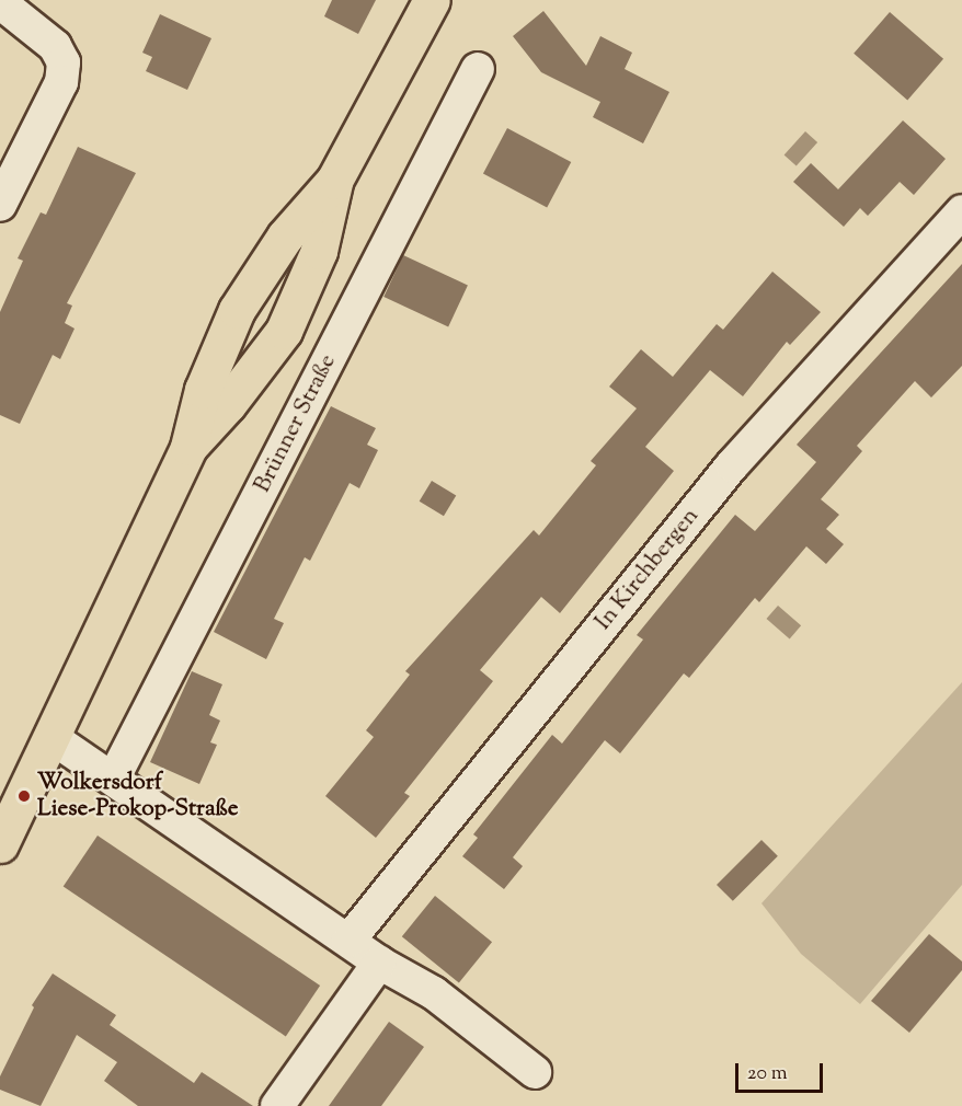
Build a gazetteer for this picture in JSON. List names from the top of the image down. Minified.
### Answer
{"streets":{"street":["Brünner Straße","In Kirchbergen"]},"places":["Wolkersdorf Liese-Prokop-Straße"],"scale_bar":"20 m"}
